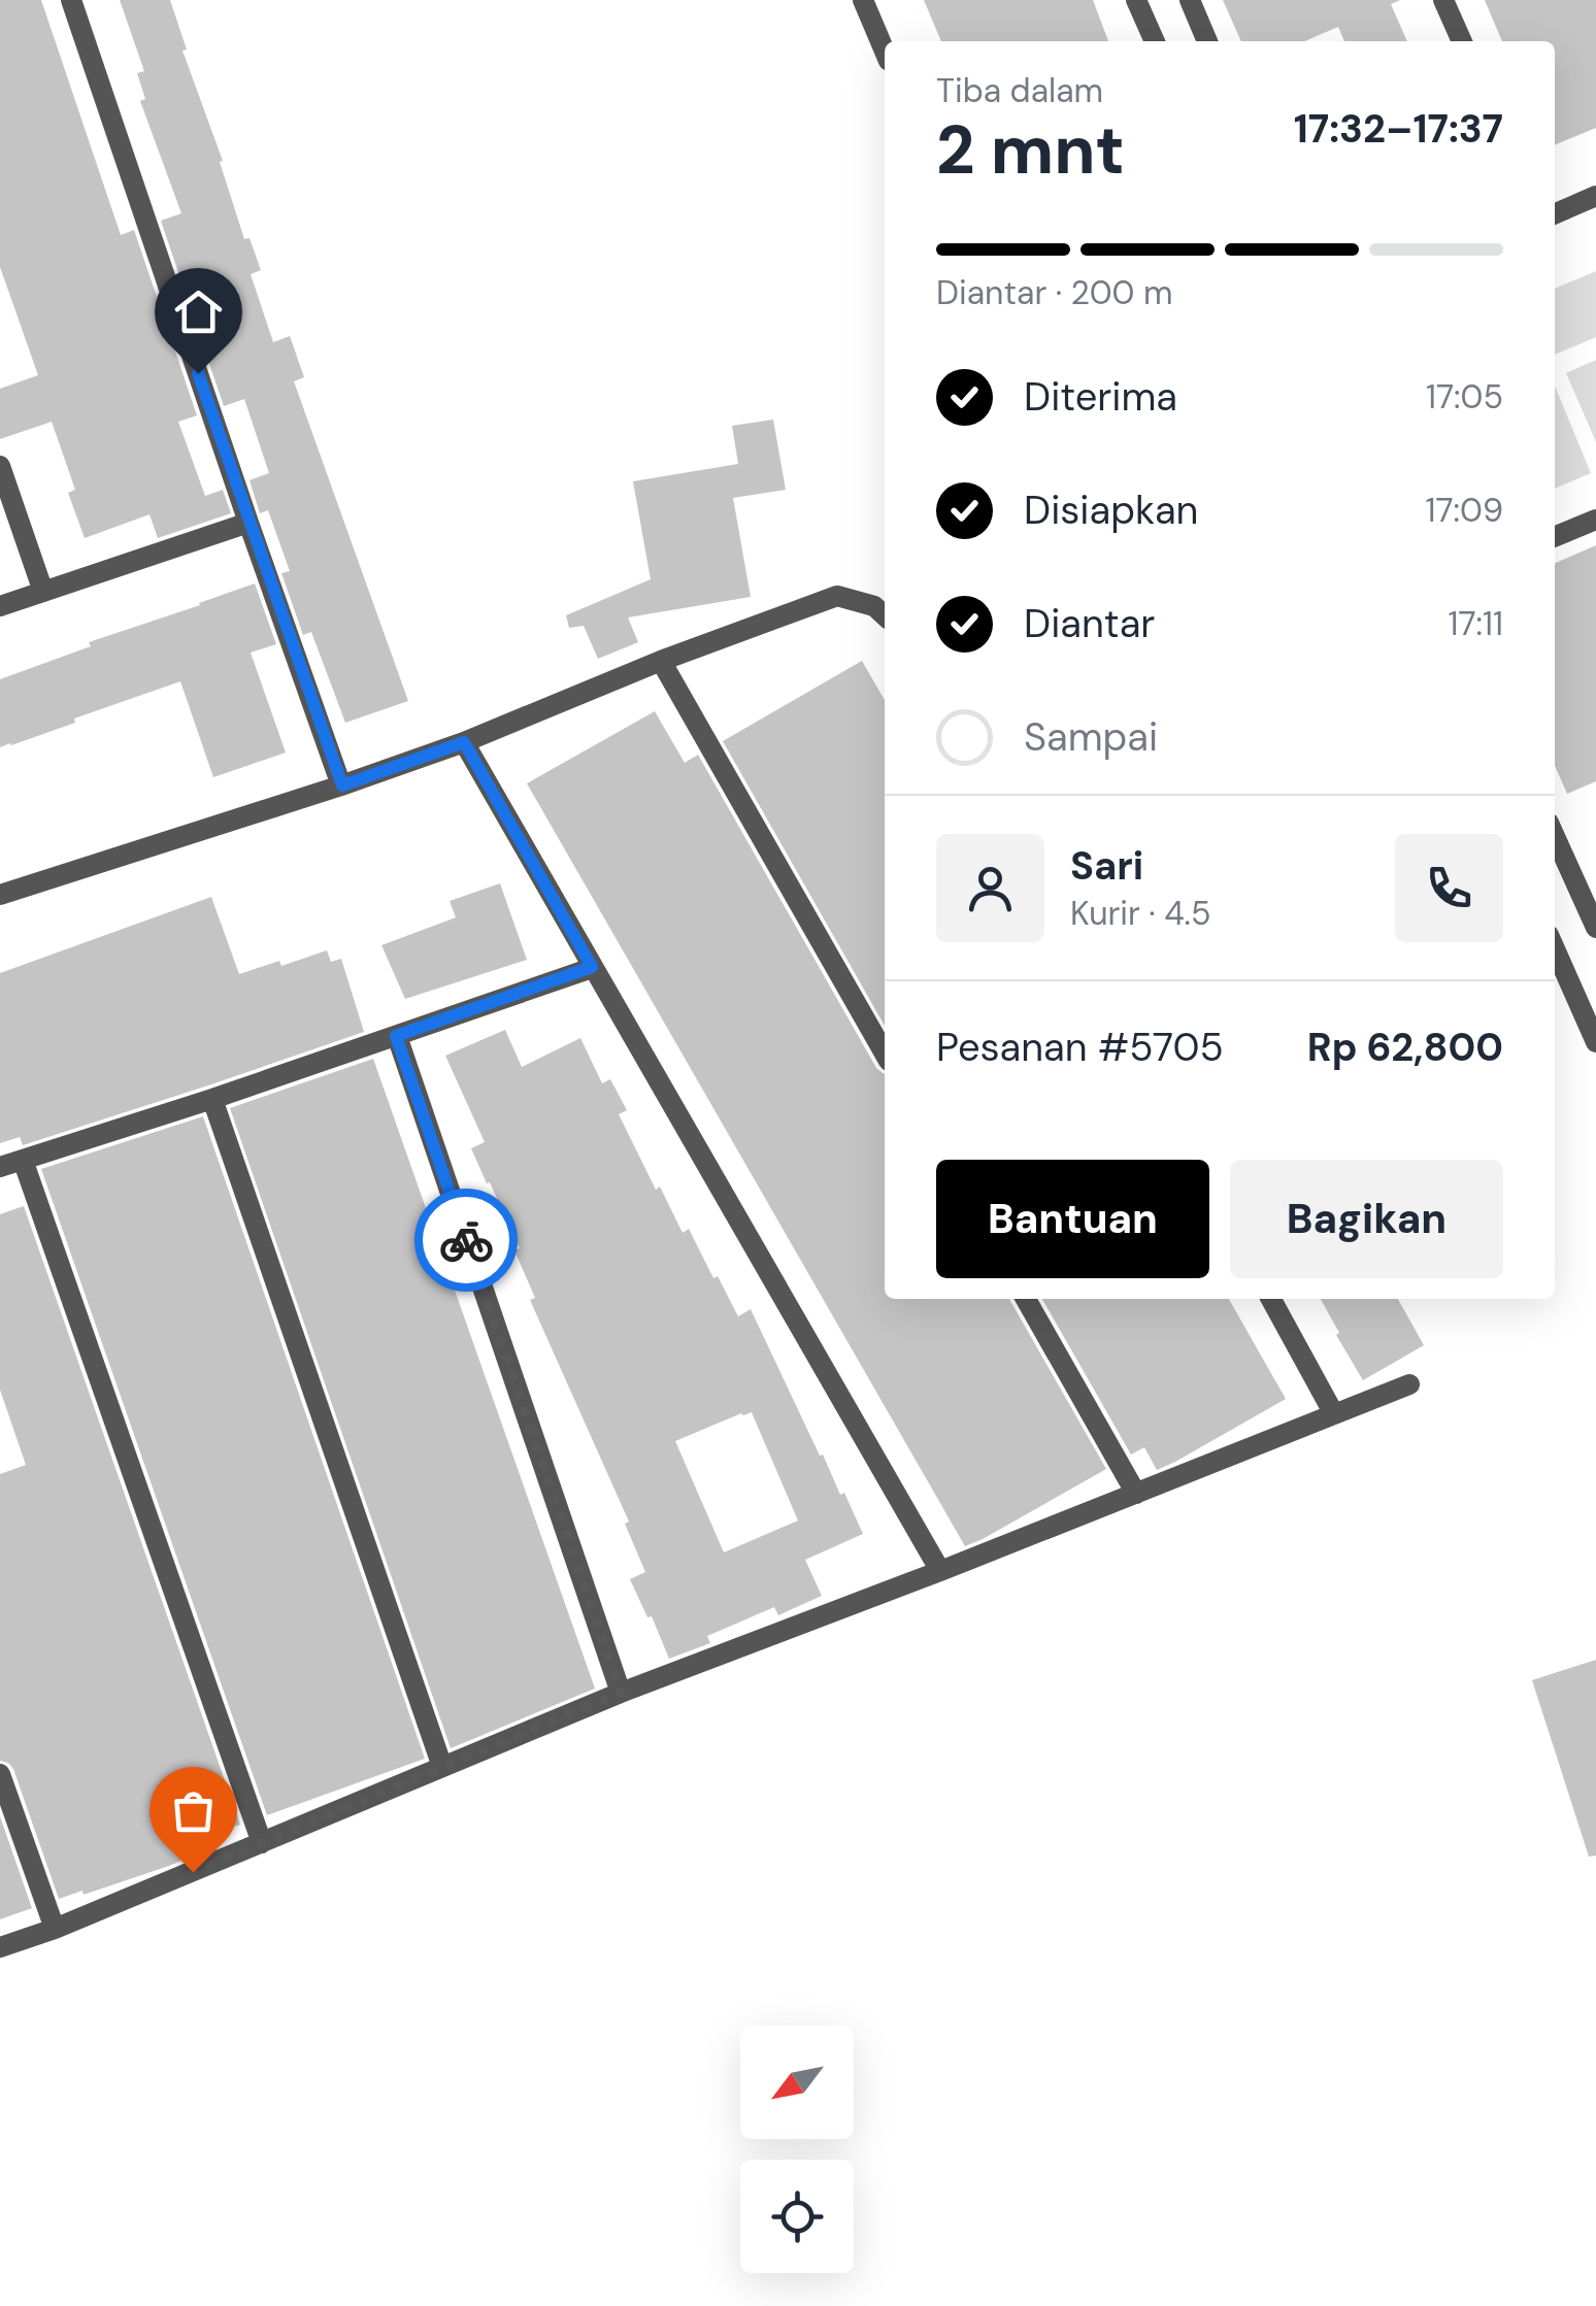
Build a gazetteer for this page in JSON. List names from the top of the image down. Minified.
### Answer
{"north":"bottom left","page":{"heading":["2 mnt","Tiba dalam","17:32–17:37"],"panel":["Sari","Kurir · 4.5","Pesanan #5705","Rp 62,800"],"bar":"Diantar · 200 m","list":[["Diterima","17:05"],["Disiapkan","17:09"],["Diantar","17:11"],"Sampai"],"buttons":["Bantuan","Bagikan"]}}
